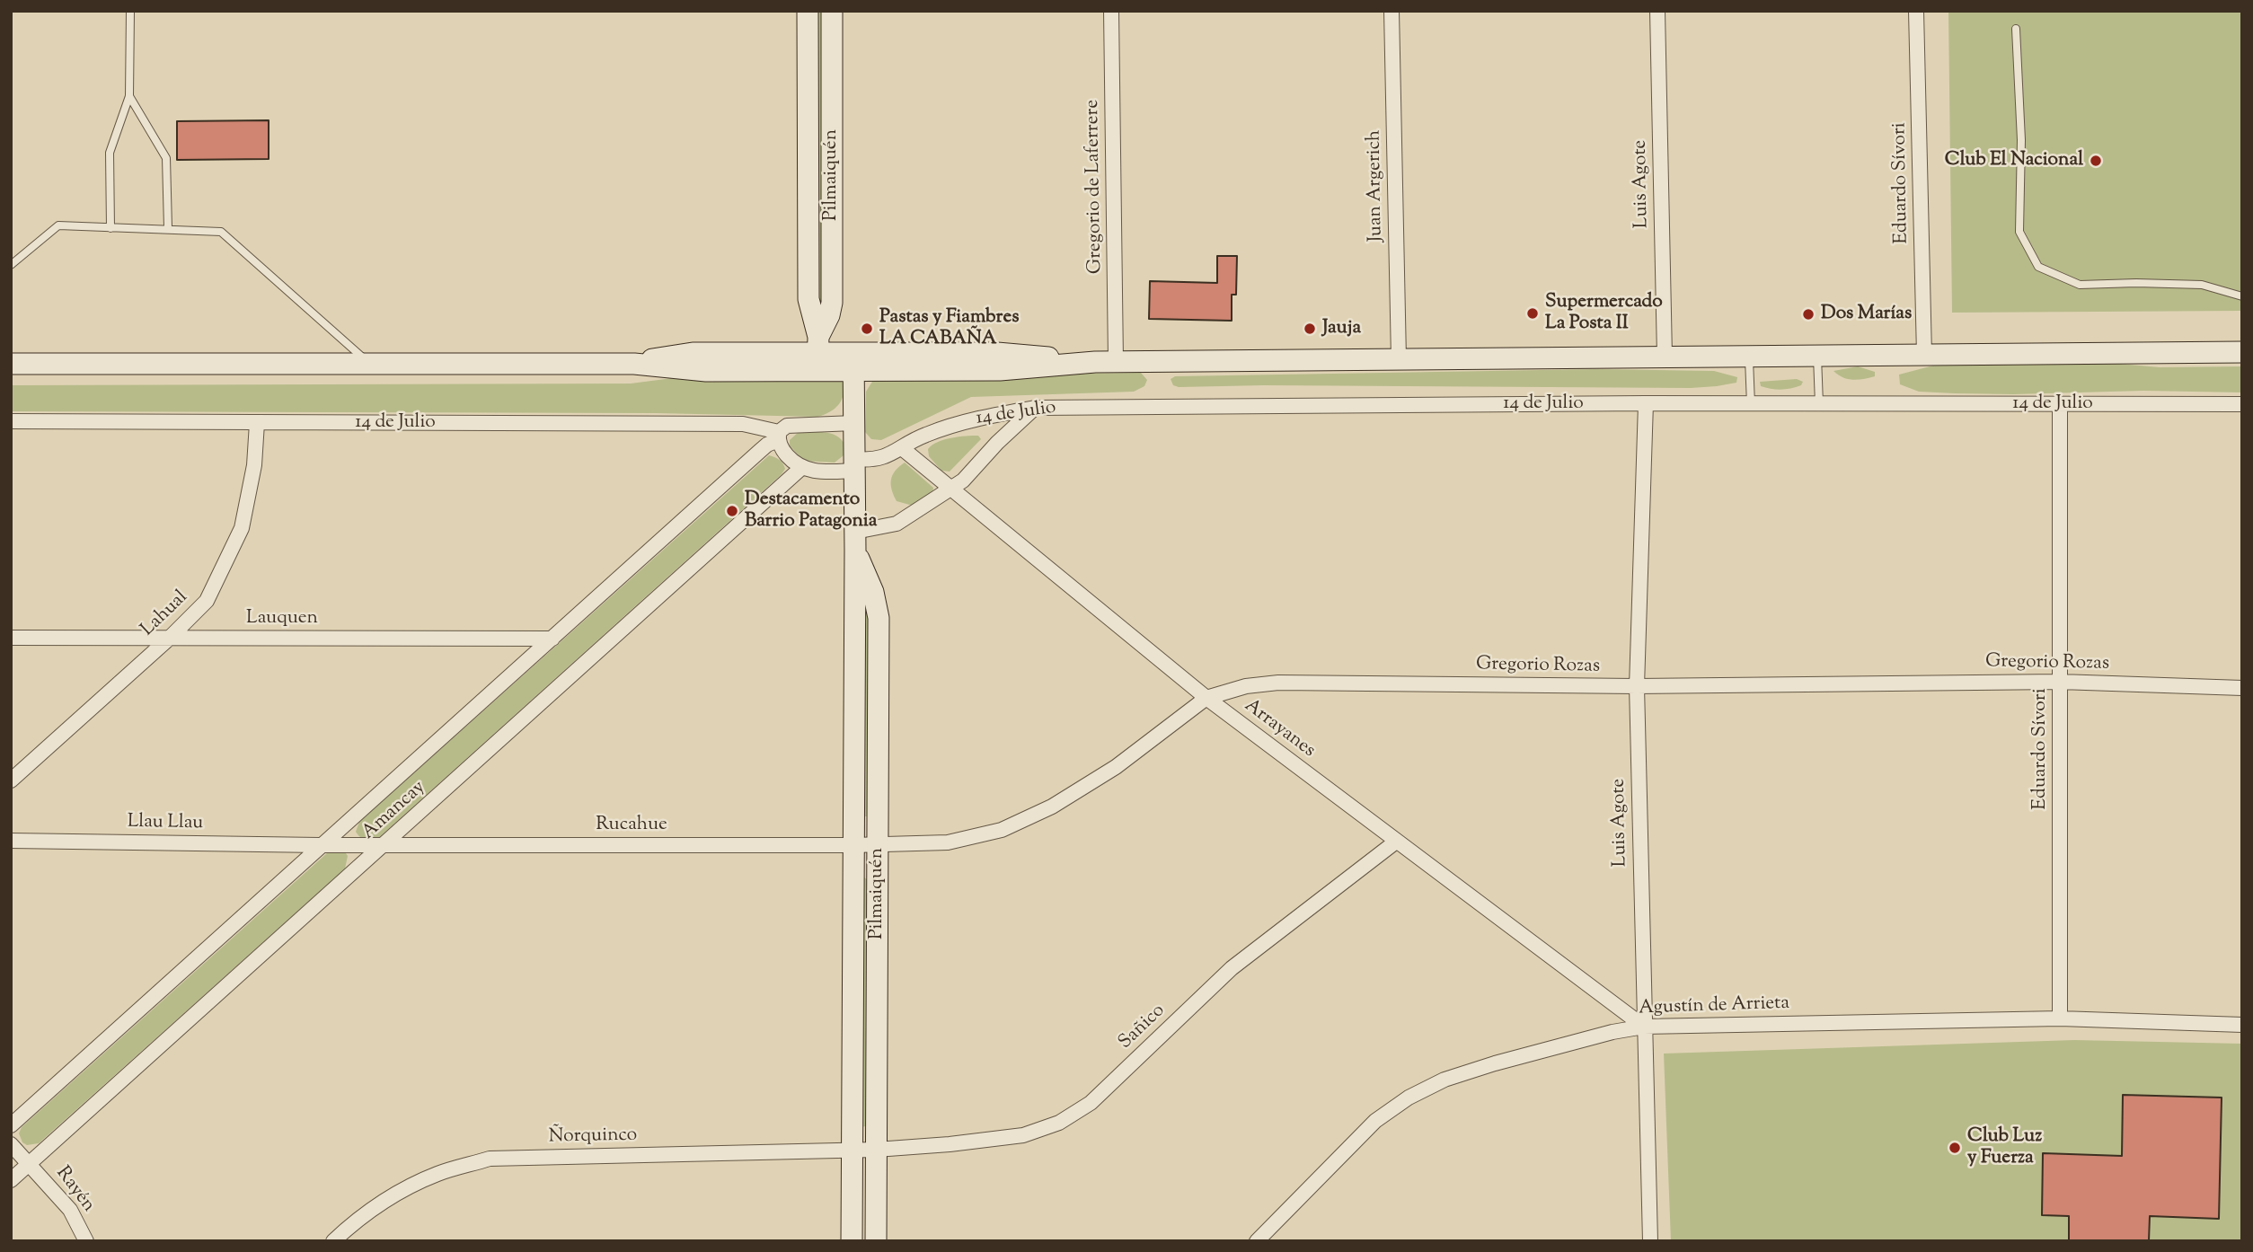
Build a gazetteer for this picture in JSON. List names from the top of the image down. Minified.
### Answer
{"streets":{"main road":["Pilmaiquén"],"street":["Eduardo Sívori","Luis Agote","Juan Argerich","Gregorio de Laferrere","14 de Julio","Lahual","Lauquen","Gregorio Rozas","Arrayanes","Amancay","Llau Llau","Rucahue","Agustín de Arrieta","Sañico","Ñorquinco","Rayén"]},"crossings":[["Pilmaiquén","14 de Julio"],["Pilmaiquén","Gregorio Rozas"],["Pilmaiquén","Rucahue"],["Pilmaiquén","Sañico"],["Pilmaiquén","Ñorquinco"],["Eduardo Sívori","14 de Julio"],["Eduardo Sívori","Gregorio Rozas"],["Eduardo Sívori","Agustín de Arrieta"],["Luis Agote","14 de Julio"],["Luis Agote","Gregorio Rozas"],["Luis Agote","Arrayanes"],["Luis Agote","Agustín de Arrieta"],["14 de Julio","Lahual"],["14 de Julio","Arrayanes"],["14 de Julio","Amancay"],["Lahual","Lauquen"],["Lauquen","Amancay"],["Gregorio Rozas","Arrayanes"],["Gregorio Rozas","Rucahue"],["Arrayanes","Agustín de Arrieta"],["Arrayanes","Sañico"],["Amancay","Llau Llau"],["Amancay","Rucahue"],["Amancay","Rayén"],["Llau Llau","Rucahue"],["Sañico","Ñorquinco"]],"places":["Club El Nacional","Supermercado La Posta II","Dos Marías","Pastas y Fiambres LA CABAÑA","Jauja","Destacamento Barrio Patagonia","Club Luz y Fuerza"]}
